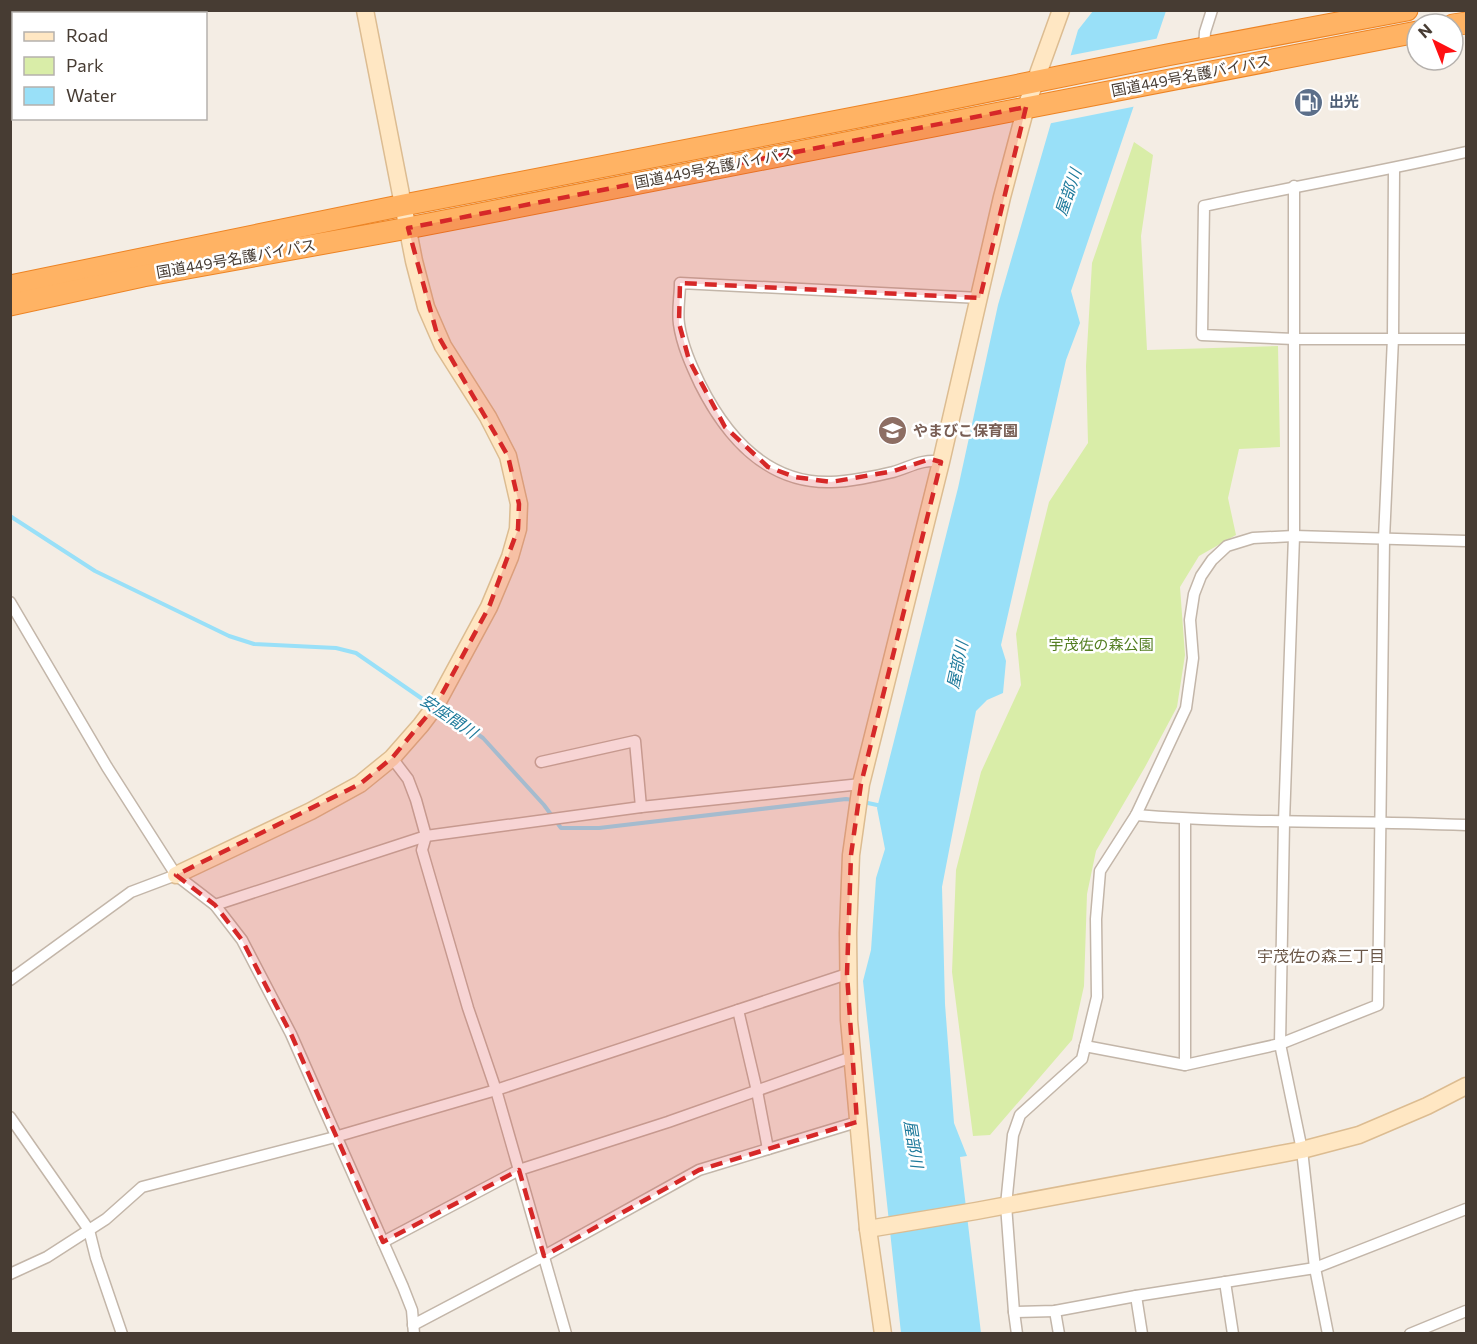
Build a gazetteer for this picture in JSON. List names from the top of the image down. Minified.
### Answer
{"streets":{"highway":["国道449号名護バイパス"]},"districts":["宇茂佐の森三丁目"],"water":["屋部川","安座間川"],"parks":["宇茂佐の森公園"],"places":{"fuel station":["出光"],"school or university":["やまびこ保育園"]},"legend":["Road","Park","Water"],"north":"top left"}
